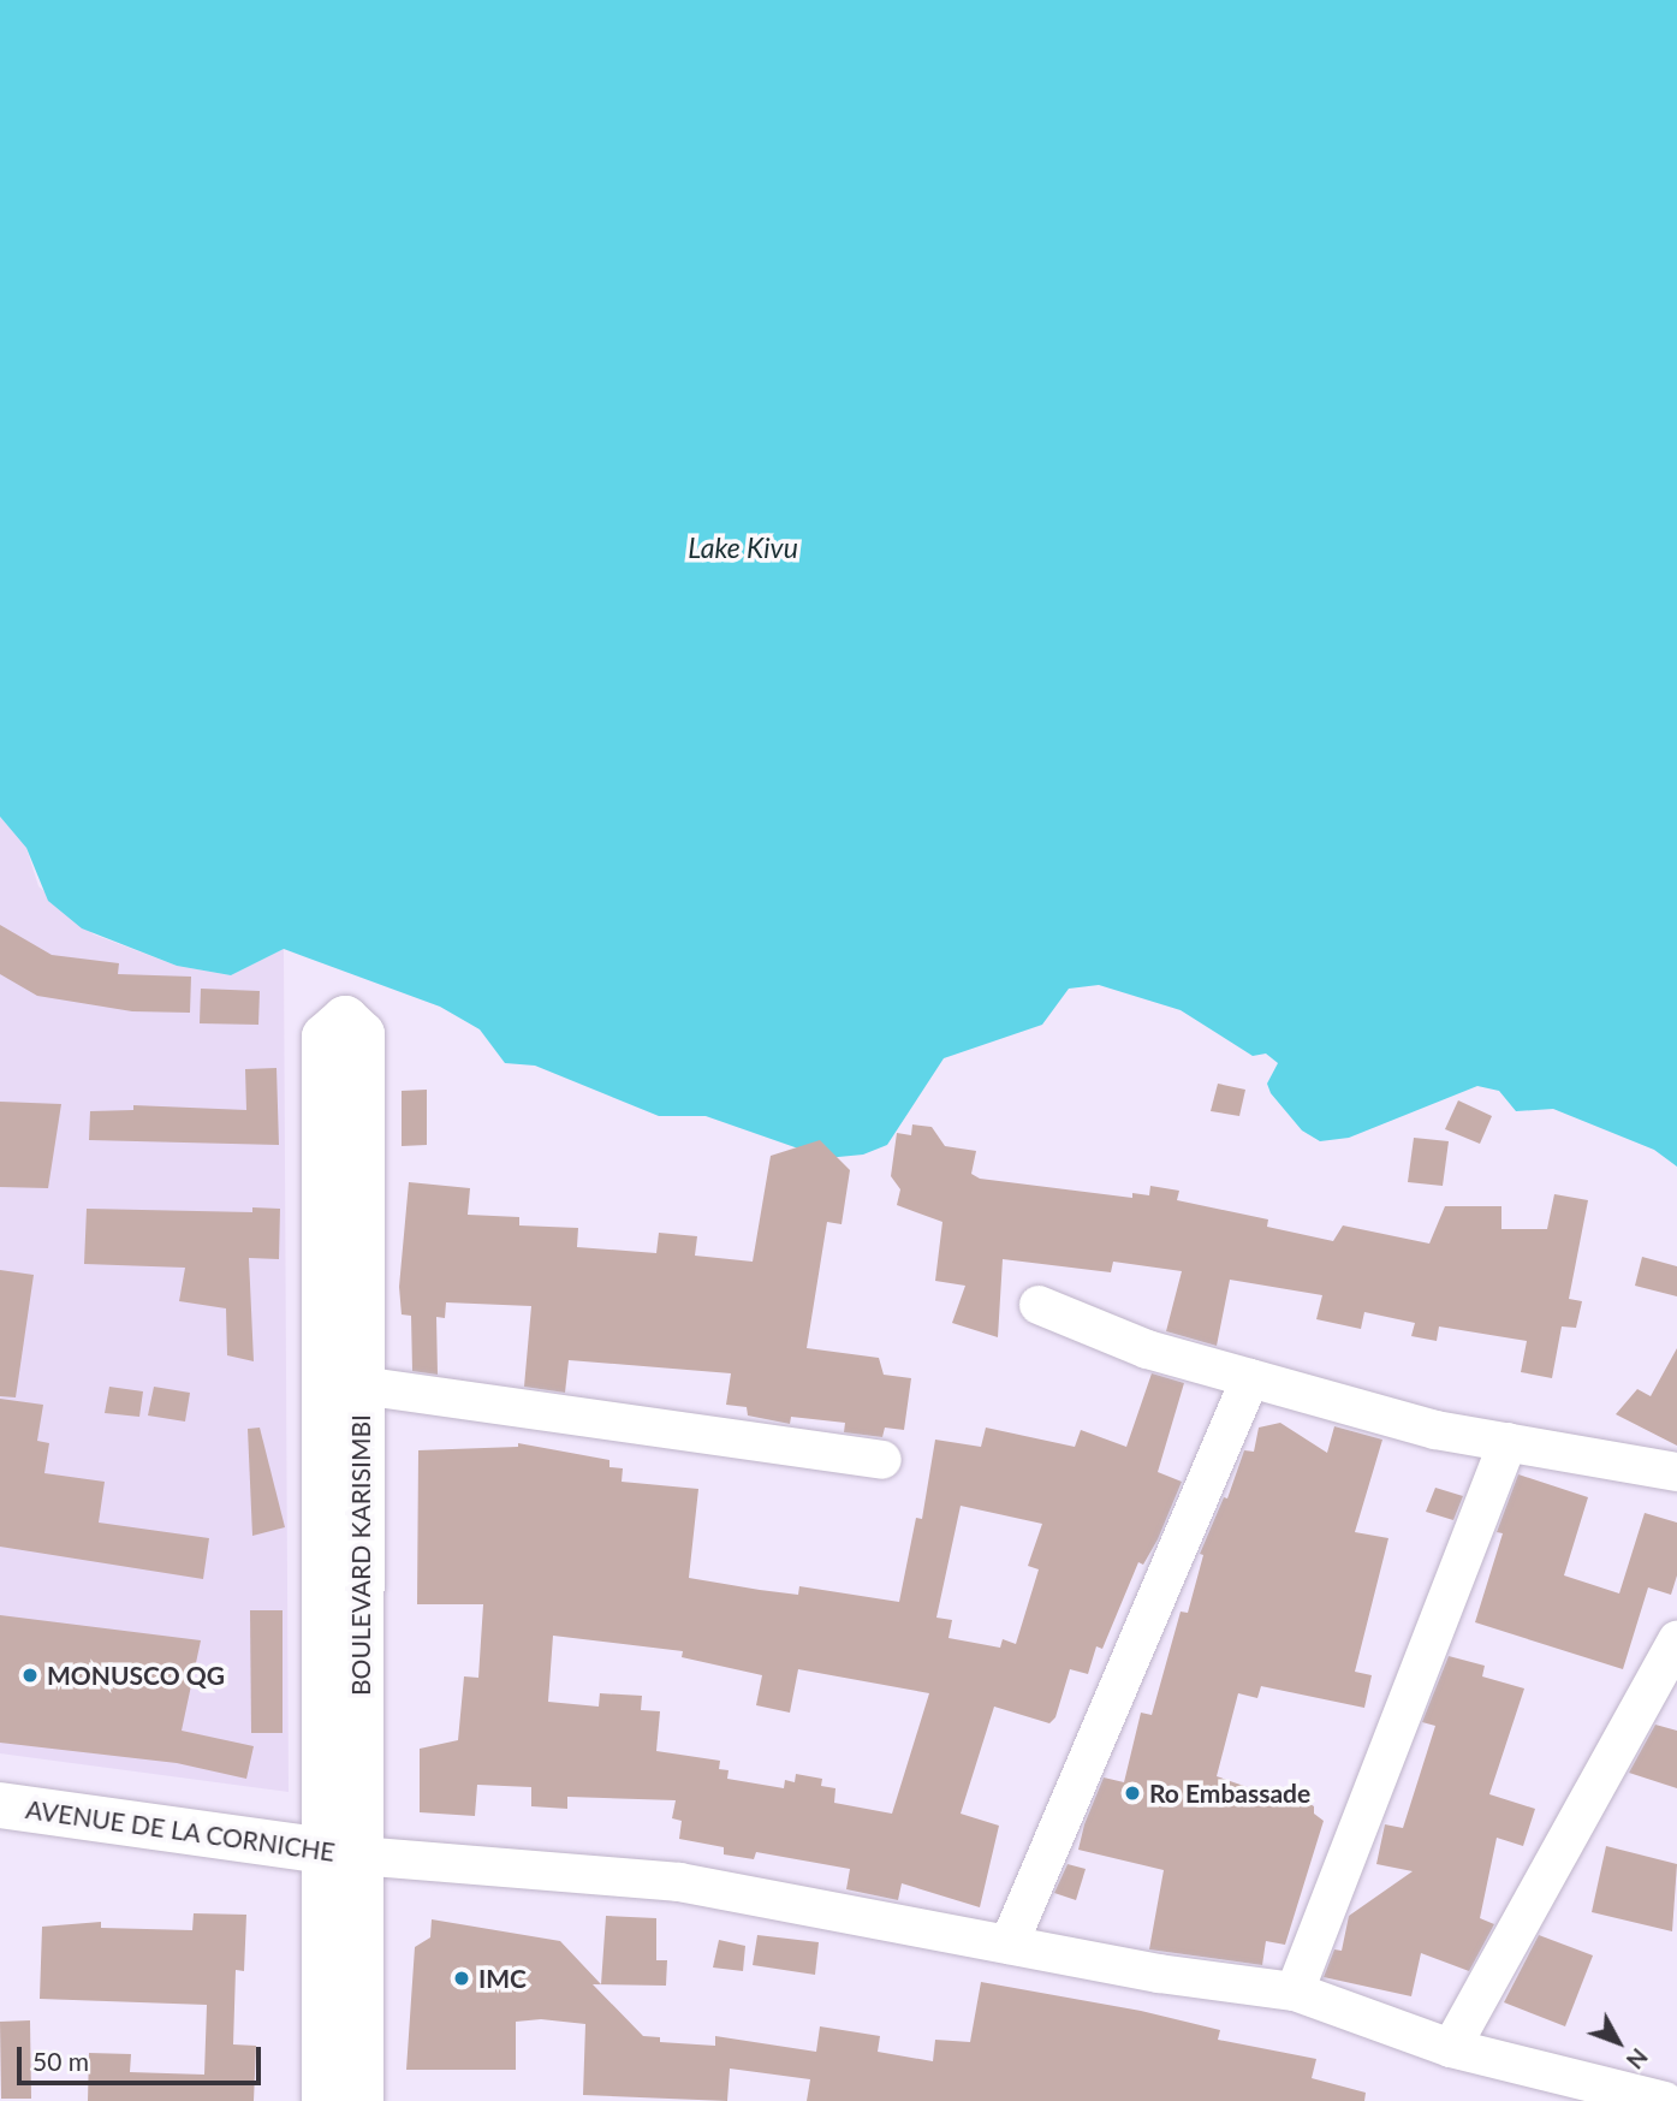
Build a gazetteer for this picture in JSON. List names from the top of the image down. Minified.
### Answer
{"streets":{"street":["BOULEVARD KARISIMBI","AVENUE DE LA CORNICHE"]},"crossings":[["BOULEVARD KARISIMBI","AVENUE DE LA CORNICHE"]],"water":["Lake Kivu"],"places":["MONUSCO QG","Ro Embassade","IMC"],"scale_bar":"50 m","north":"bottom right"}
